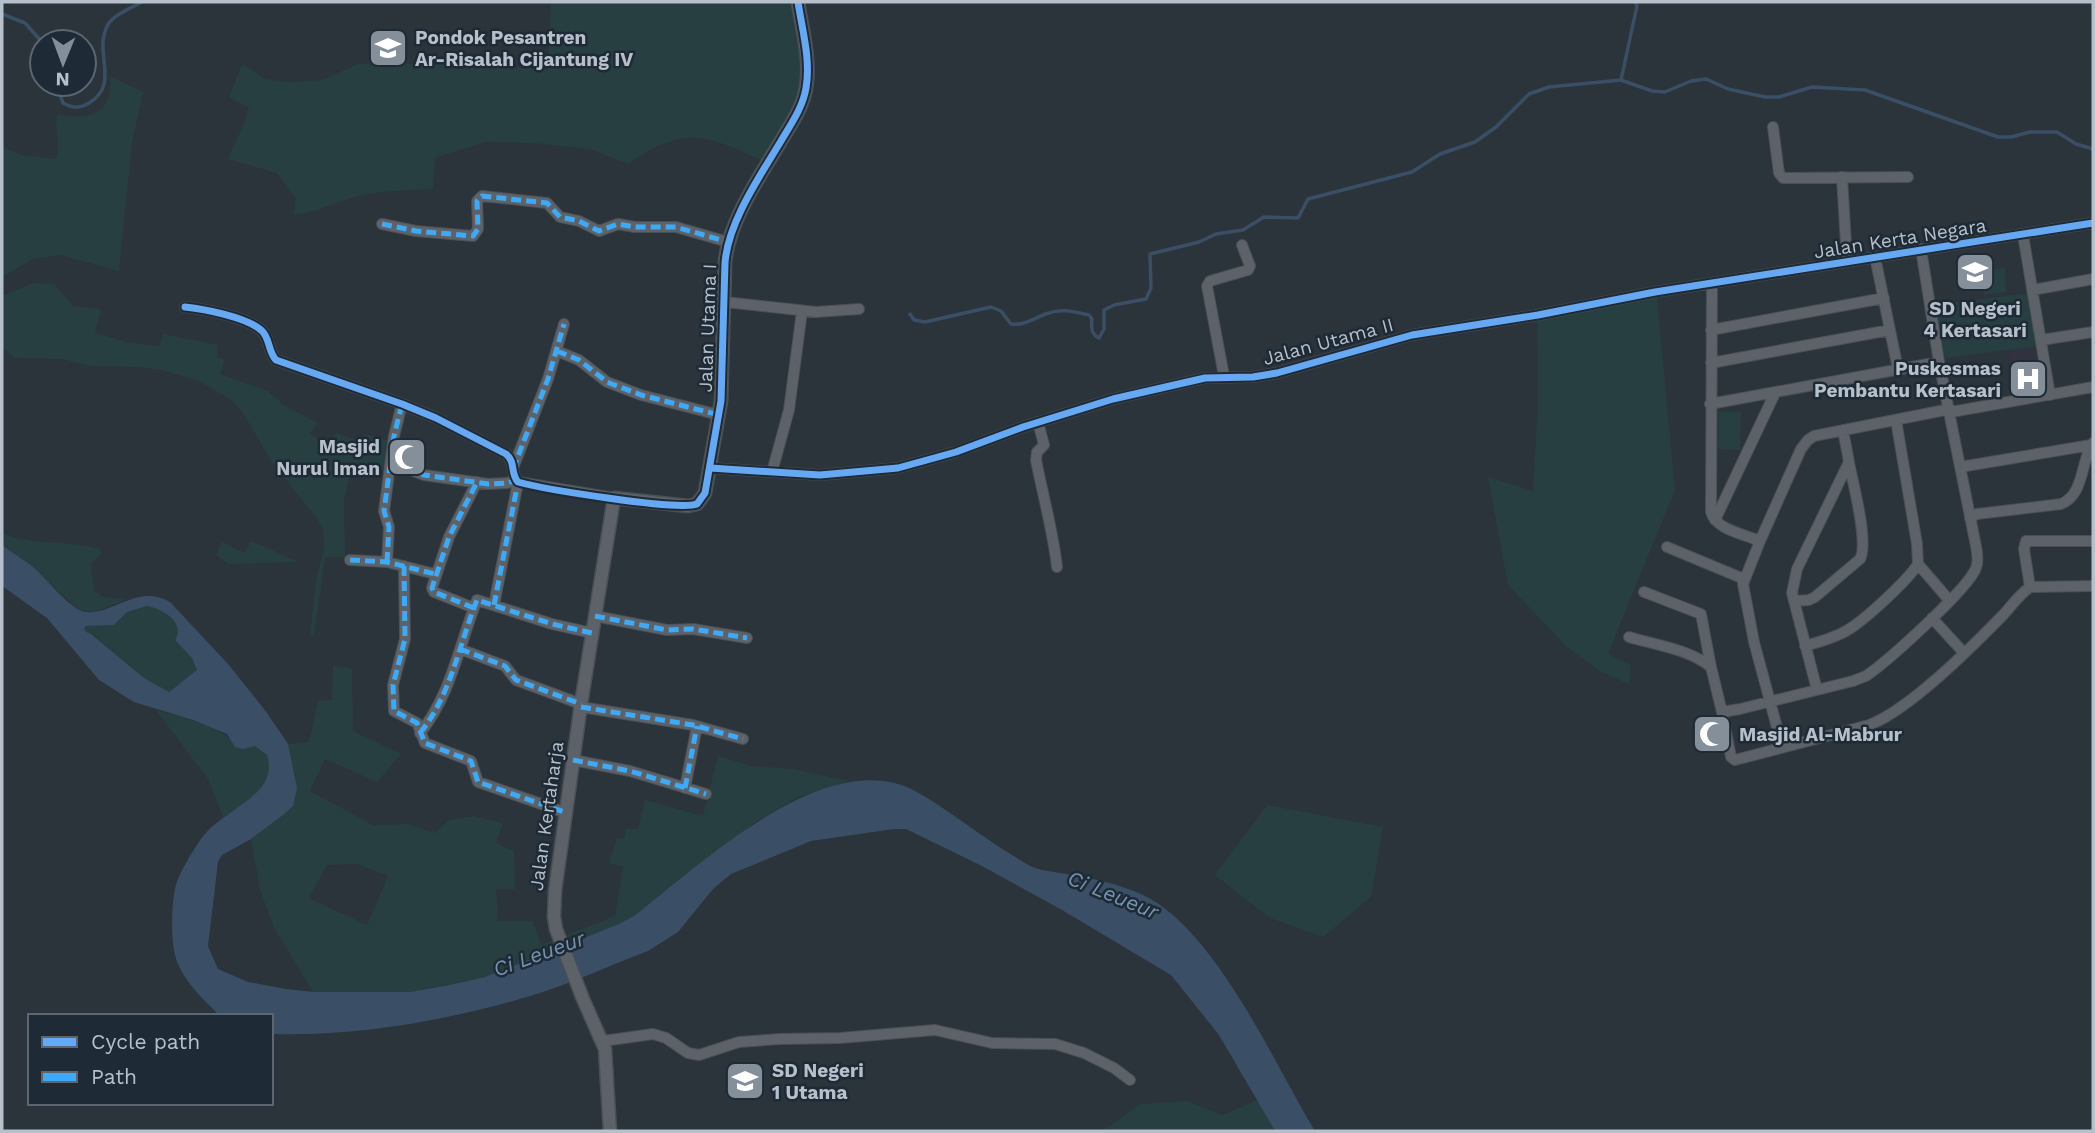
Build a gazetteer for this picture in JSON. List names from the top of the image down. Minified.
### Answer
{"streets":{"street":["Jalan Kerta Negara","Jalan Utama I","Jalan Utama II","Jalan Kertaharja"]},"crossings":[["Jalan Kerta Negara","Jalan Utama II"],["Jalan Utama I","Jalan Utama II"],["Jalan Utama I","Jalan Kertaharja"]],"water":["Ci Leueur"],"places":{"school or university":["Pondok Pesantren Ar-Risalah Cijantung IV","SD Negeri 4 Kertasari","SD Negeri 1 Utama"],"hospital":["Puskesmas Pembantu Kertasari"],"mosque":["Masjid Nurul Iman","Masjid Al-Mabrur"]},"legend":["Cycle path","Path"],"north":"bottom"}
